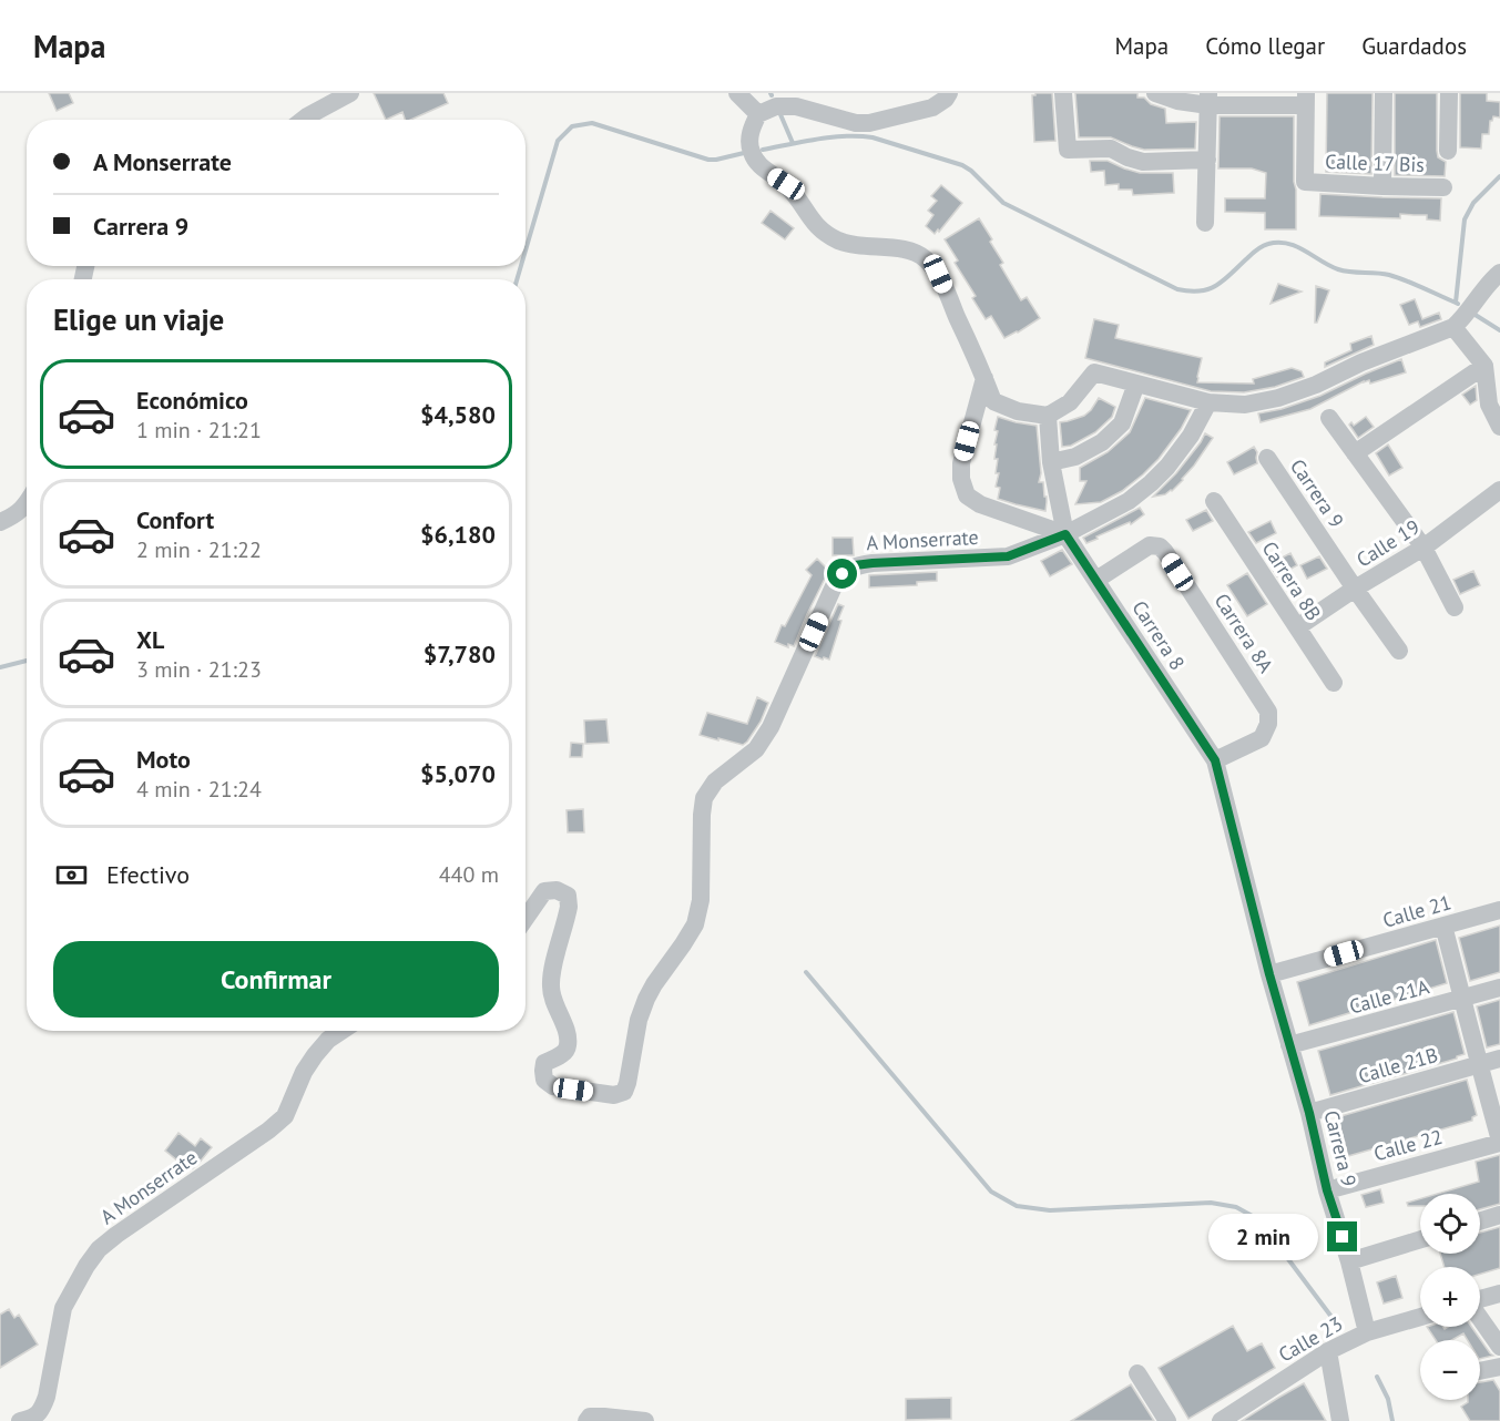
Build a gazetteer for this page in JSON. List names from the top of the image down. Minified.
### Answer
{"streets":{"street":["Calle 17 Bis","Carrera 9","A Monserrate","Calle 19","Carrera 8B","Carrera 8A","Carrera 8","Calle 21","Calle 21A","Calle 21B","Calle 22","Calle 23"]},"crossings":[["Carrera 9","Calle 19"],["Carrera 9","Carrera 8"],["Carrera 9","Calle 21"],["Carrera 9","Calle 21A"],["Carrera 9","Calle 21B"],["Carrera 9","Calle 22"],["Carrera 9","Calle 23"],["A Monserrate","Carrera 8"],["Calle 19","Carrera 8B"],["Carrera 8A","Carrera 8"],["Carrera 8","Calle 21"]],"page":{"header":"Mapa","nav":["Mapa","Cómo llegar","Guardados"],"banner":["A Monserrate","Carrera 9"],"heading":"Elige un viaje","list":[{"name":"Económico","note":"1 min · 21:21","value":"$4,580"},{"name":"Confort","note":"2 min · 21:22","value":"$6,180"},{"name":"XL","note":"3 min · 21:23","value":"$7,780"},{"name":"Moto","note":"4 min · 21:24","value":"$5,070"}],"pay":["Efectivo","440 m"],"buttons":"Confirmar","map_buttons":["+","−"],"bubble":"2 min"}}
